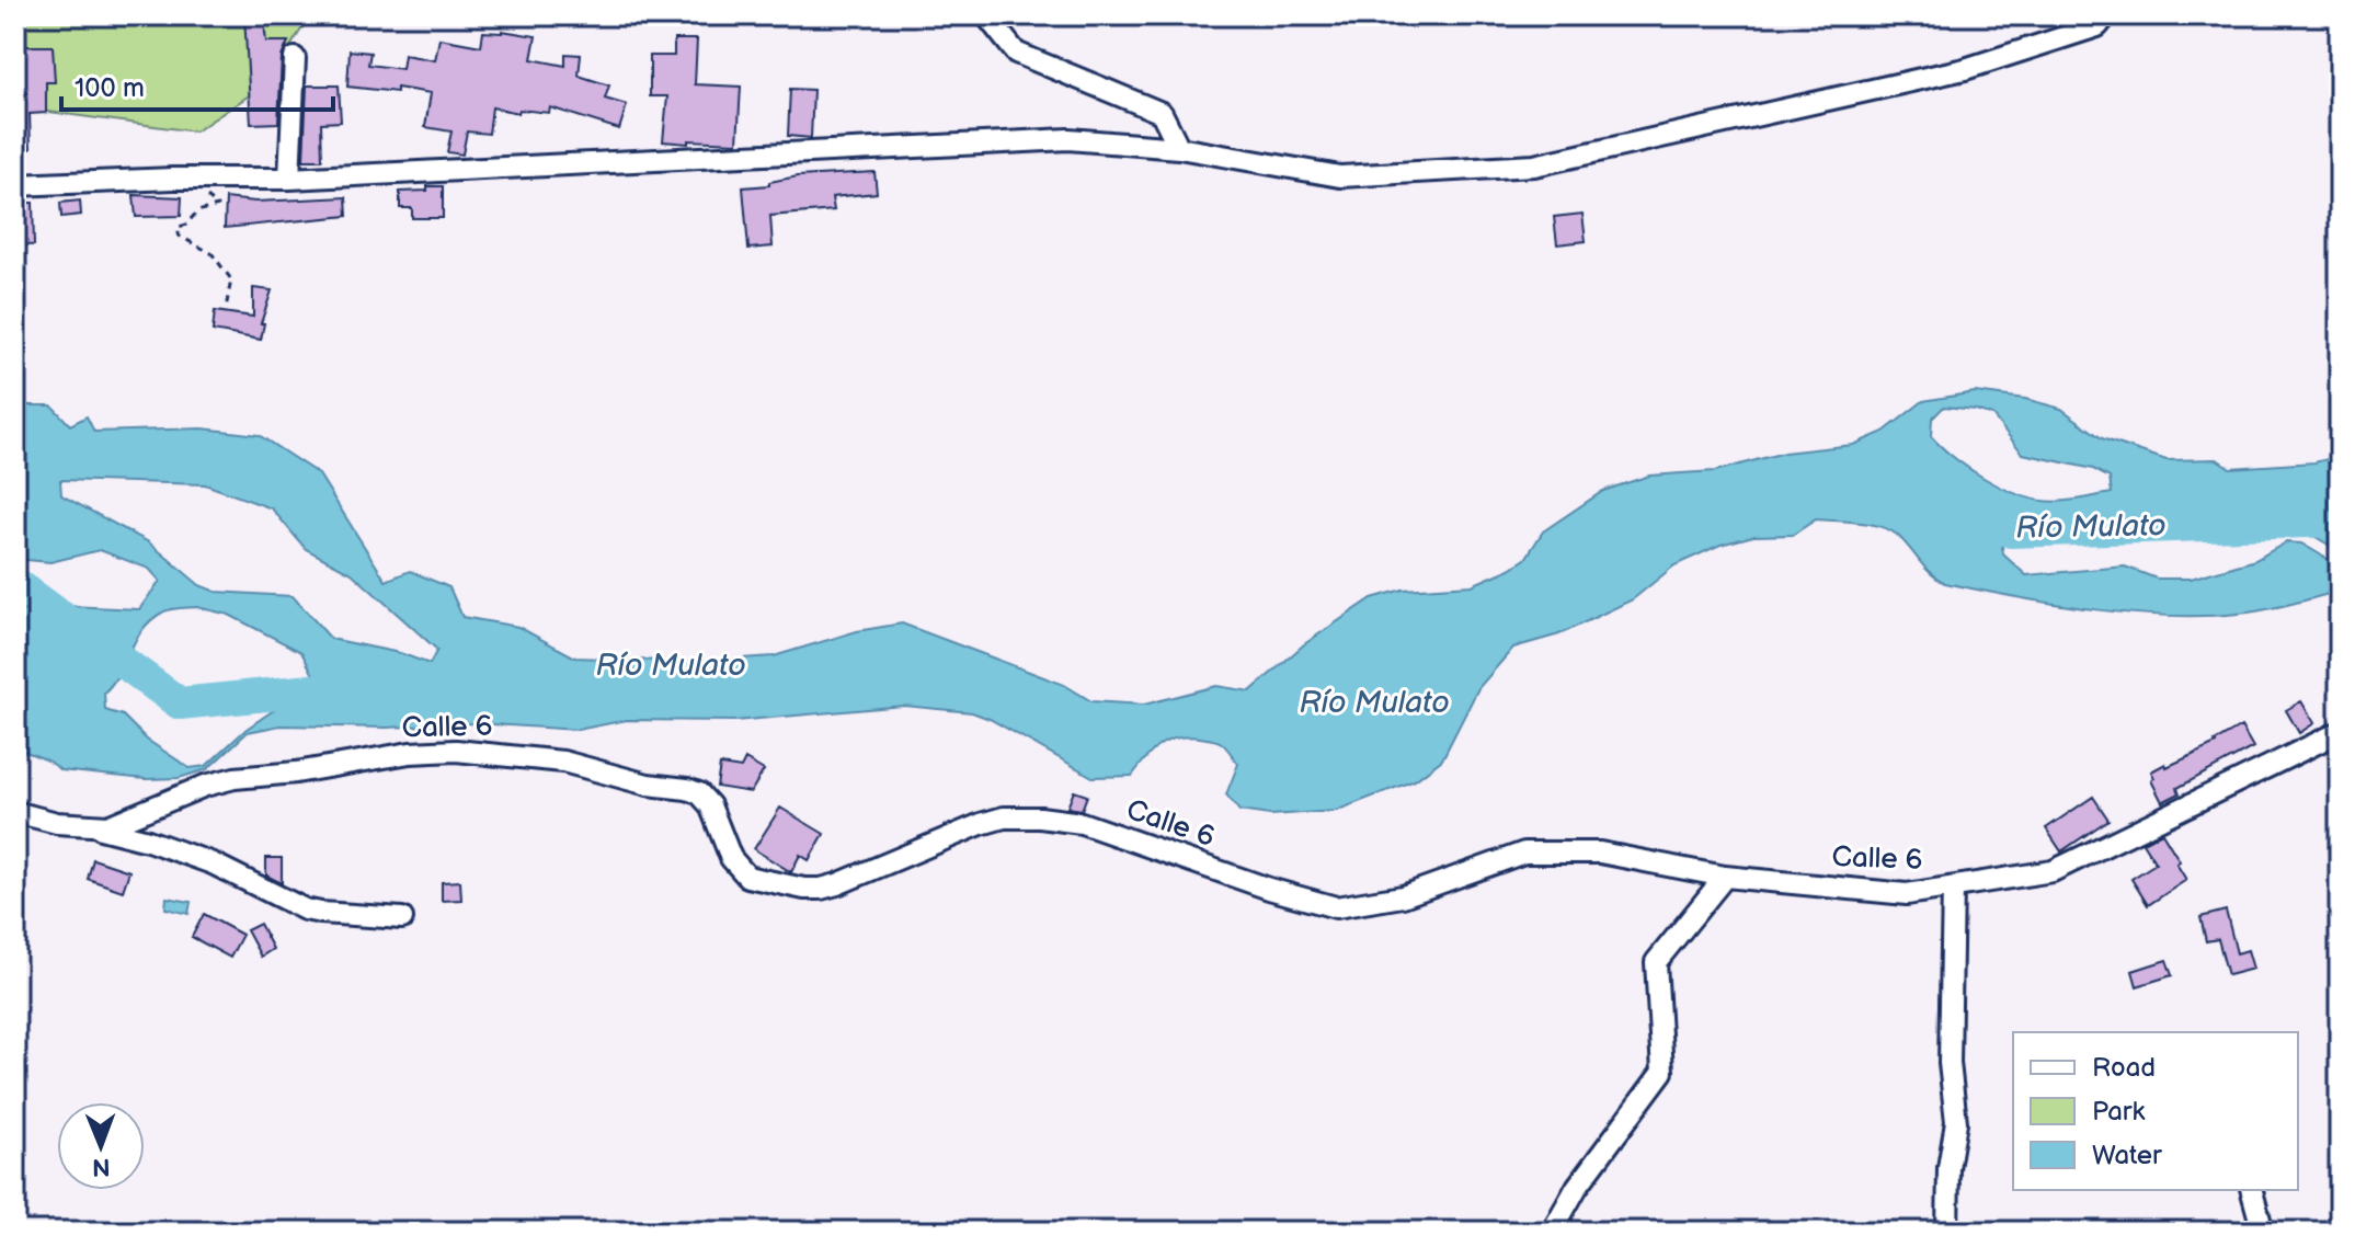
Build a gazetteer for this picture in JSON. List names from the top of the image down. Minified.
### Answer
{"streets":{"street":["Calle 6"]},"water":["Río Mulato"],"legend":["Road","Park","Water"],"scale_bar":"100 m","north":"bottom"}
